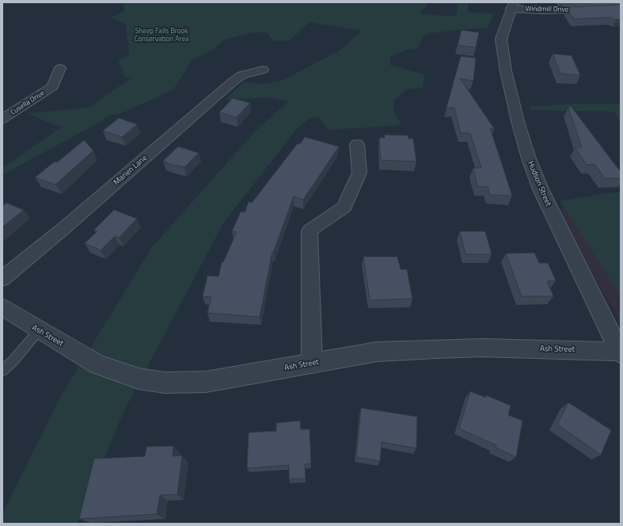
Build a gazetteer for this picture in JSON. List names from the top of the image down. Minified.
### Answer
{"streets":{"street":["Windmill Drive","Cusella Drive","Marien Lane","Hudson Street","Ash Street"]},"crossings":[["Windmill Drive","Hudson Street"],["Hudson Street","Ash Street"]],"parks":["Sheep Falls Brook Conservation Area"]}
